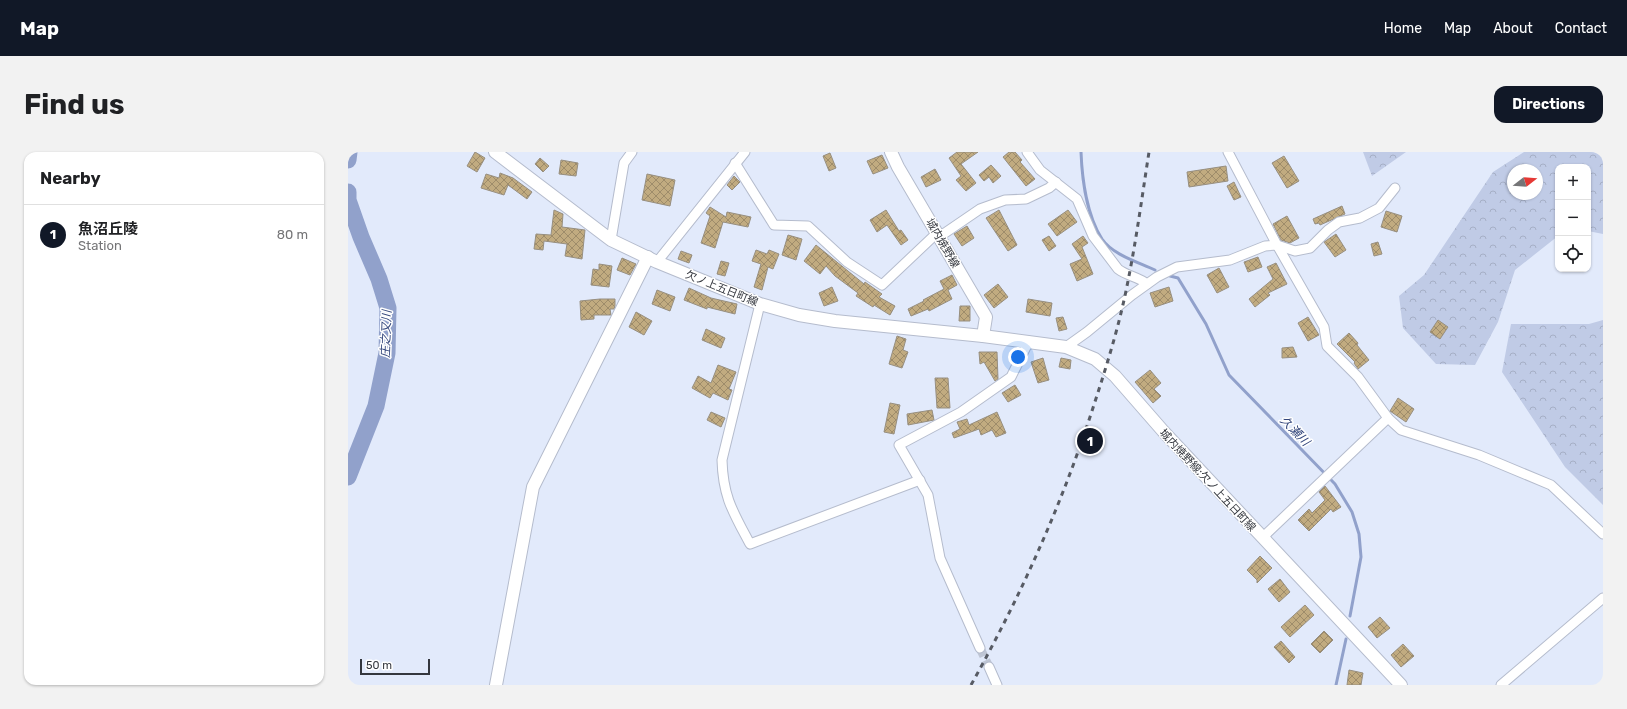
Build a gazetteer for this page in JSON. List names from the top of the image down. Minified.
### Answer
{"streets":{"main road":["城内焼野線","欠ノ上五日町線","城内焼野線;欠ノ上五日町線"]},"crossings":[["城内焼野線","欠ノ上五日町線"],["城内焼野線","城内焼野線;欠ノ上五日町線"],["欠ノ上五日町線","城内焼野線;欠ノ上五日町線"]],"water":["庄之又川","久瀬川"],"scale_bar":"50 m","north":"right","page":{"header":"Map","nav":["Home","Map","About","Contact"],"buttons":"Directions","title":"Find us","heading":"Nearby","map_buttons":["+","−"],"list":[{"mark":"1","name":"魚沼丘陵","note":"Station","value":"80 m"}],"pins":"1","scale":"50 m"}}
